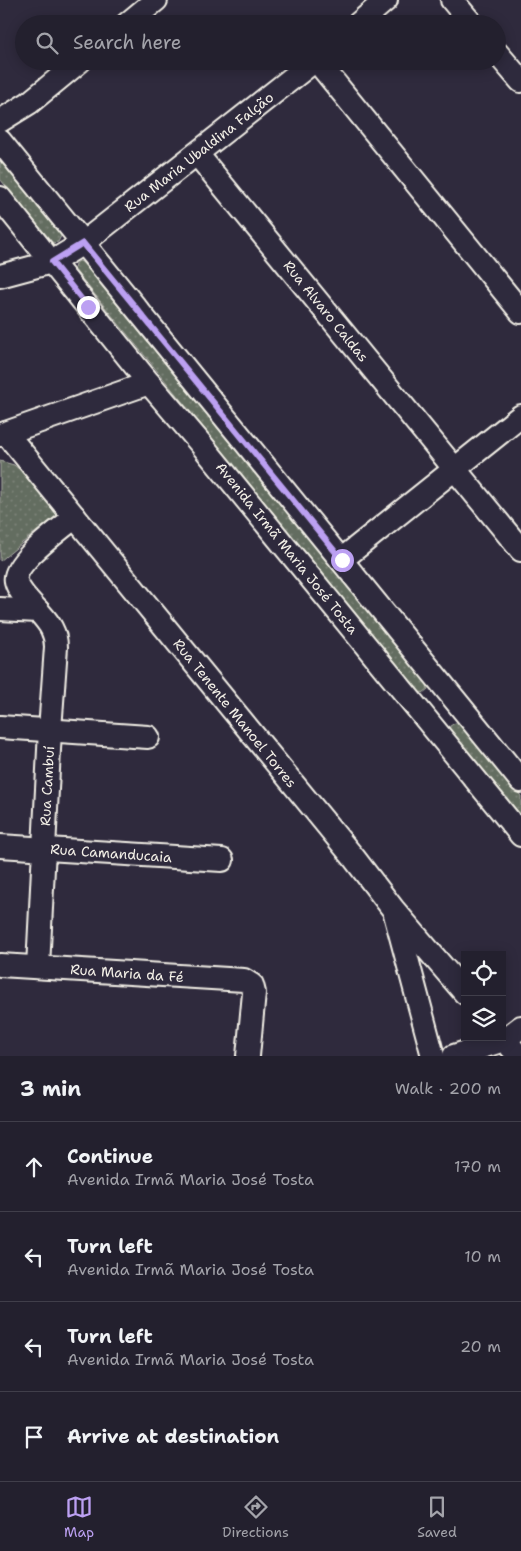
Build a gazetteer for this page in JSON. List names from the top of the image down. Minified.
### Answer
{"streets":{"street":["Rua Maria Ubaldina Falção","Rua Alvaro Caldas","Avenida Irmã Maria José Tosta","Rua Tenente Manoel Torres","Rua Cambuí","Rua Camanducaia","Rua Maria da Fé"]},"crossings":[["Rua Maria Ubaldina Falção","Rua Alvaro Caldas"],["Rua Tenente Manoel Torres","Rua Cambuí"],["Rua Cambuí","Rua Camanducaia"],["Rua Cambuí","Rua Maria da Fé"]],"page":{"search":"Search here","heading":["3 min","Walk · 200 m"],"list":[["Continue","Avenida Irmã Maria José Tosta","170 m"],["Turn left","Avenida Irmã Maria José Tosta","10 m"],["Turn left","Avenida Irmã Maria José Tosta","20 m"],"Arrive at destination"],"nav":["Map","Directions","Saved"]}}
